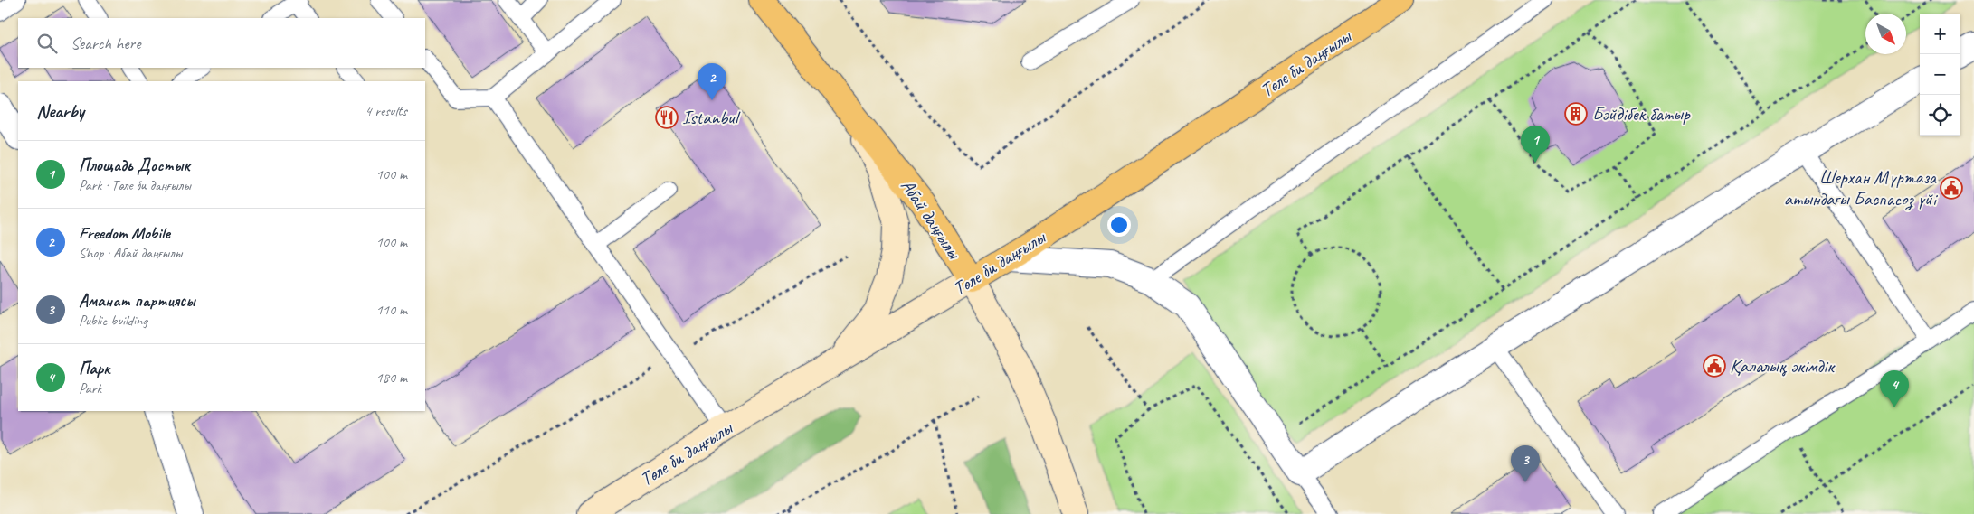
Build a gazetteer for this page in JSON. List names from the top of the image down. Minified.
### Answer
{"streets":{"main road":["Төле би даңғылы","Абай даңғылы"]},"crossings":[["Төле би даңғылы","Абай даңғылы"]],"places":{"building":["Бәйдібек батыр"],"restaurant":["Istanbul"],"public building":["Шерхан Мұртаза атындағы Баспасөз үйі","Қалалық әкімдік"]},"north":"bottom right","page":{"map_buttons":["+","−"],"search":"Search here","pins":["2","1","4","3"],"heading":["Nearby","4 results"],"list":[{"mark":"1","name":"Площадь Достык","note":"Park · Төле би даңғылы","value":"100 m"},{"mark":"2","name":"Freedom Mobile","note":"Shop · Абай даңғылы","value":"100 m"},{"mark":"3","name":"Аманат партиясы","note":"Public building","value":"110 m"},{"mark":"4","name":"Парк","note":"Park","value":"180 m"}]}}
